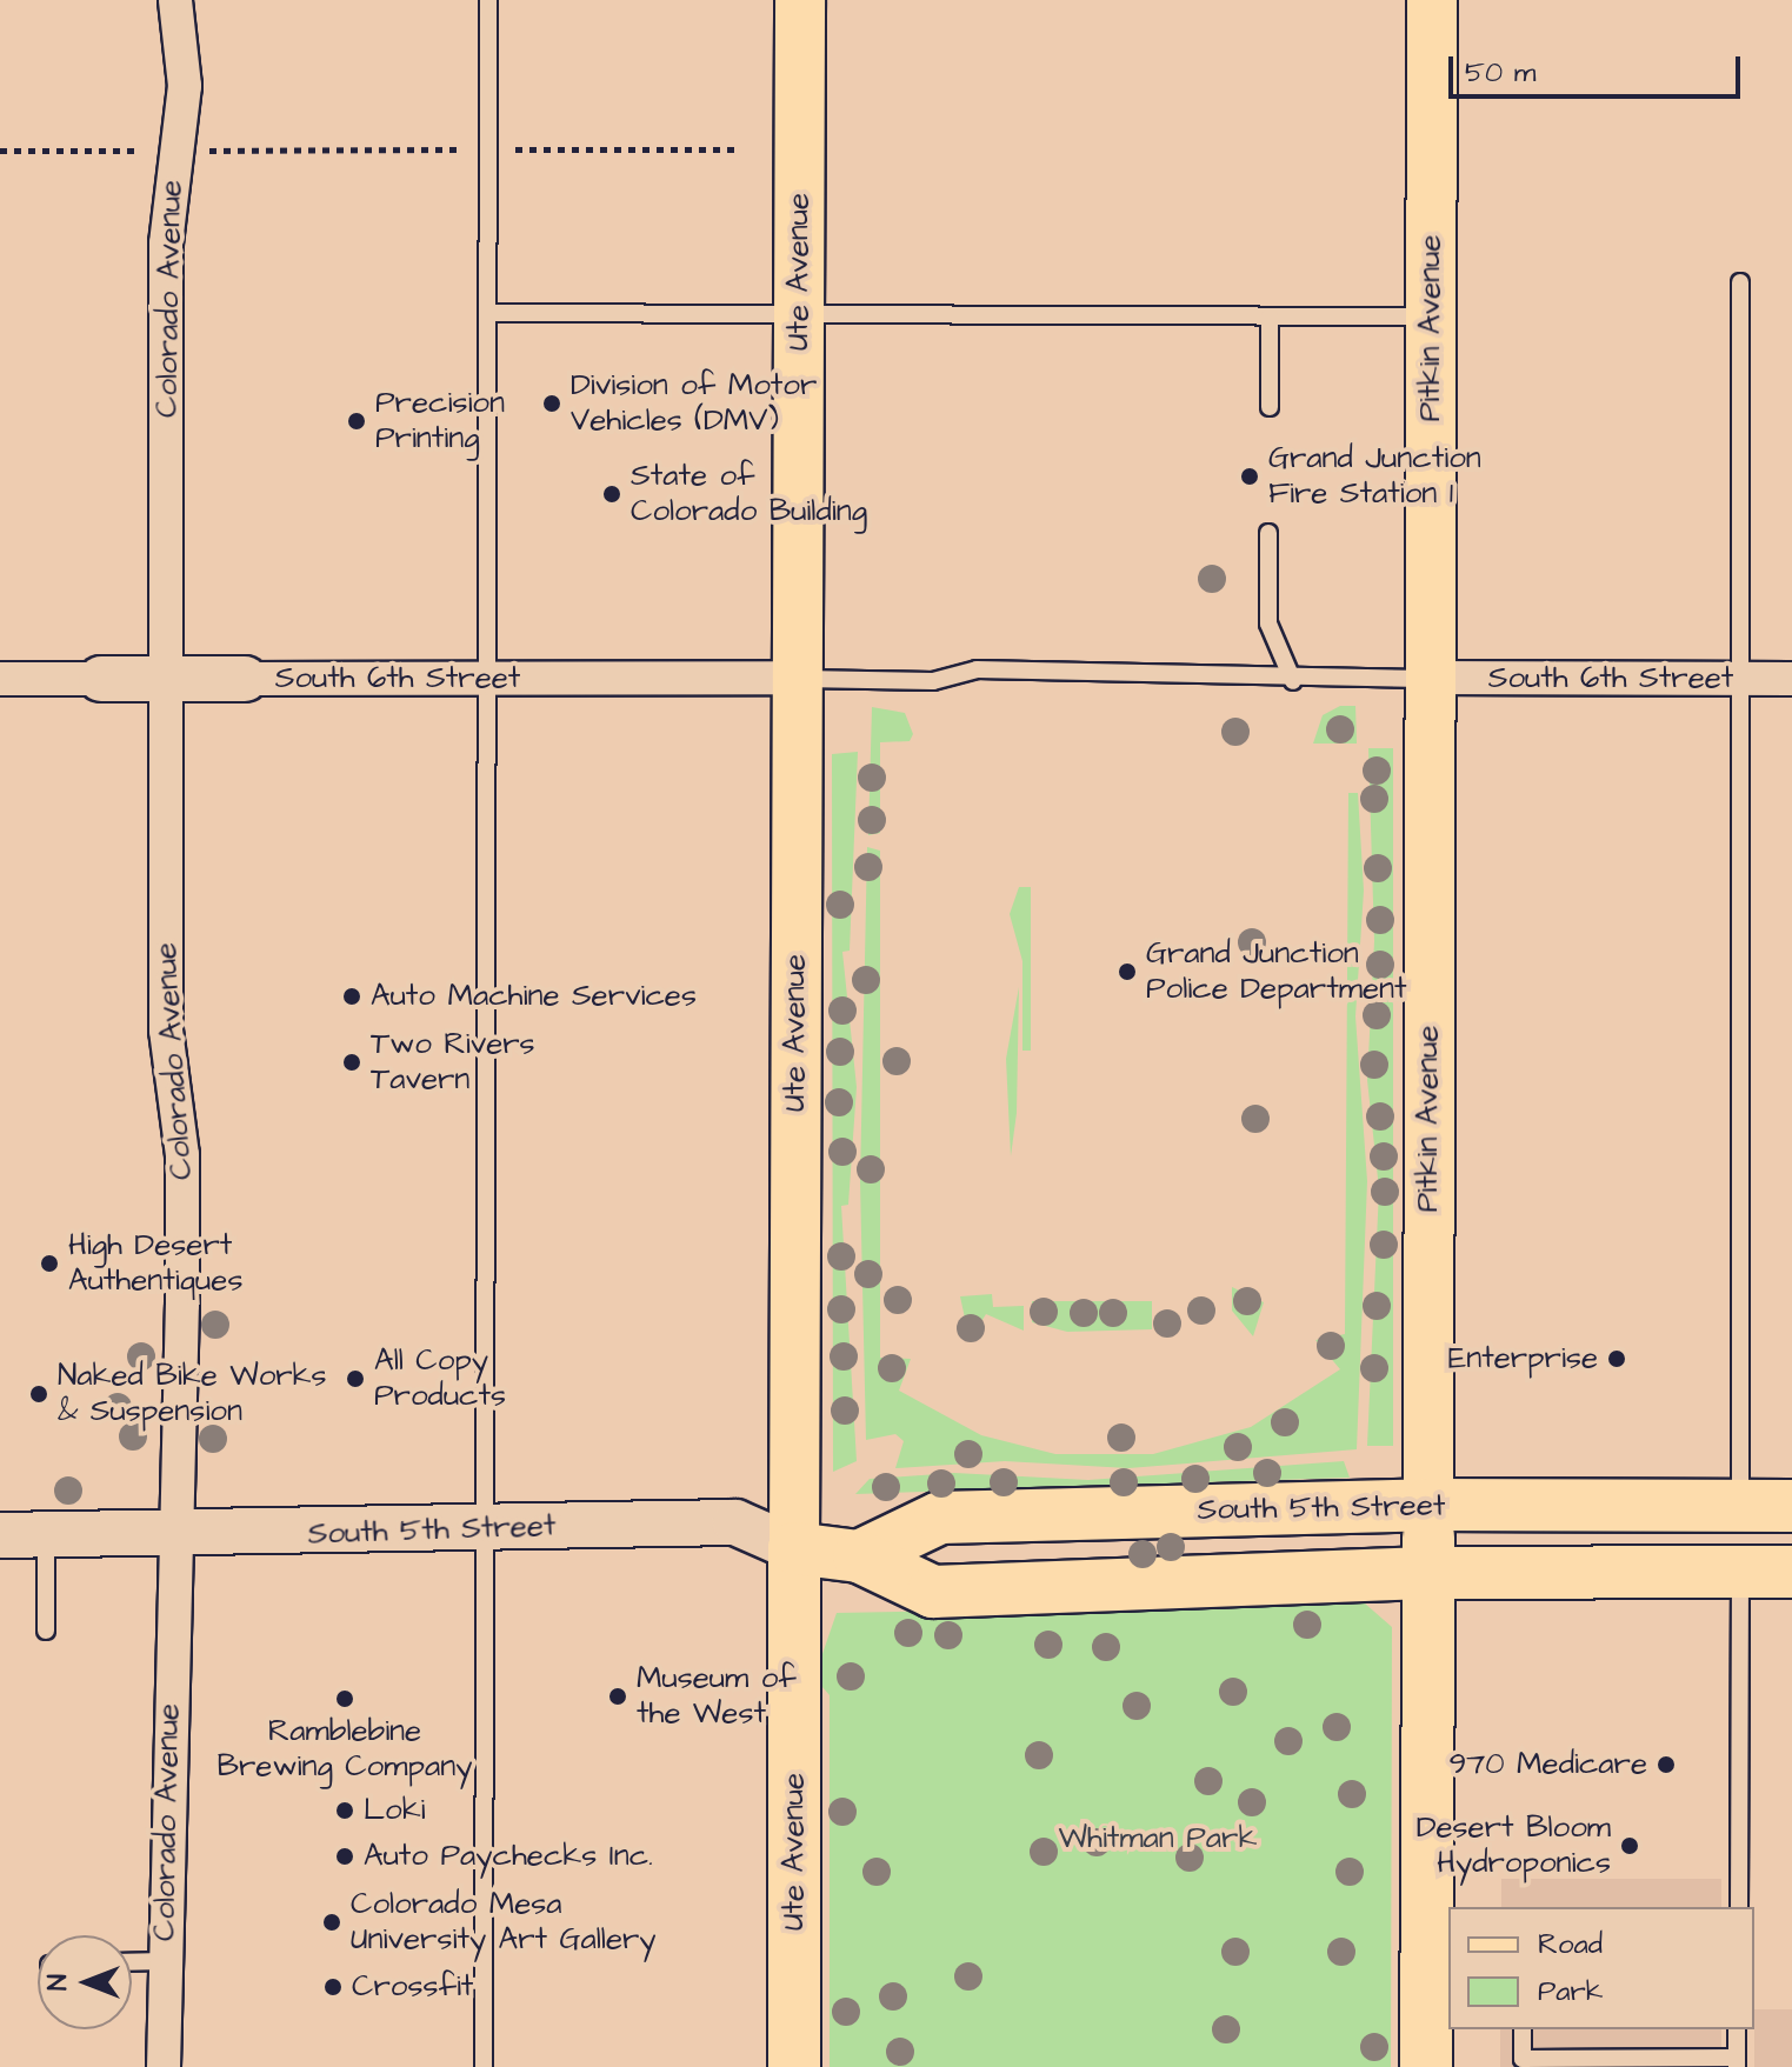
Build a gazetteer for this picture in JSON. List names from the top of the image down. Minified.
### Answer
{"streets":{"highway":["Ute Avenue","Pitkin Avenue","South 5th Street"],"main road":["South 6th Street"],"street":["Colorado Avenue"]},"crossings":[["Ute Avenue","South 6th Street"],["Ute Avenue","South 5th Street"],["Colorado Avenue","South 6th Street"],["Colorado Avenue","South 5th Street"],["Pitkin Avenue","South 6th Street"],["Pitkin Avenue","South 5th Street"]],"parks":["Whitman Park"],"places":["Division of Motor Vehicles (DMV)","Precision Printing","Grand Junction Fire Station 1","State of Colorado Building","Grand Junction Police Department","Auto Machine Services","Two Rivers Tavern","High Desert Authentiques","Enterprise","All Copy Products","Naked Bike Works & Suspension","Museum of the West","Ramblebine Brewing Company","970 Medicare","Loki","Desert Bloom Hydroponics","Auto Paychecks Inc.","Colorado Mesa University Art Gallery","Crossfit"],"legend":["Road","Park"],"scale_bar":"50 m","north":"left"}
